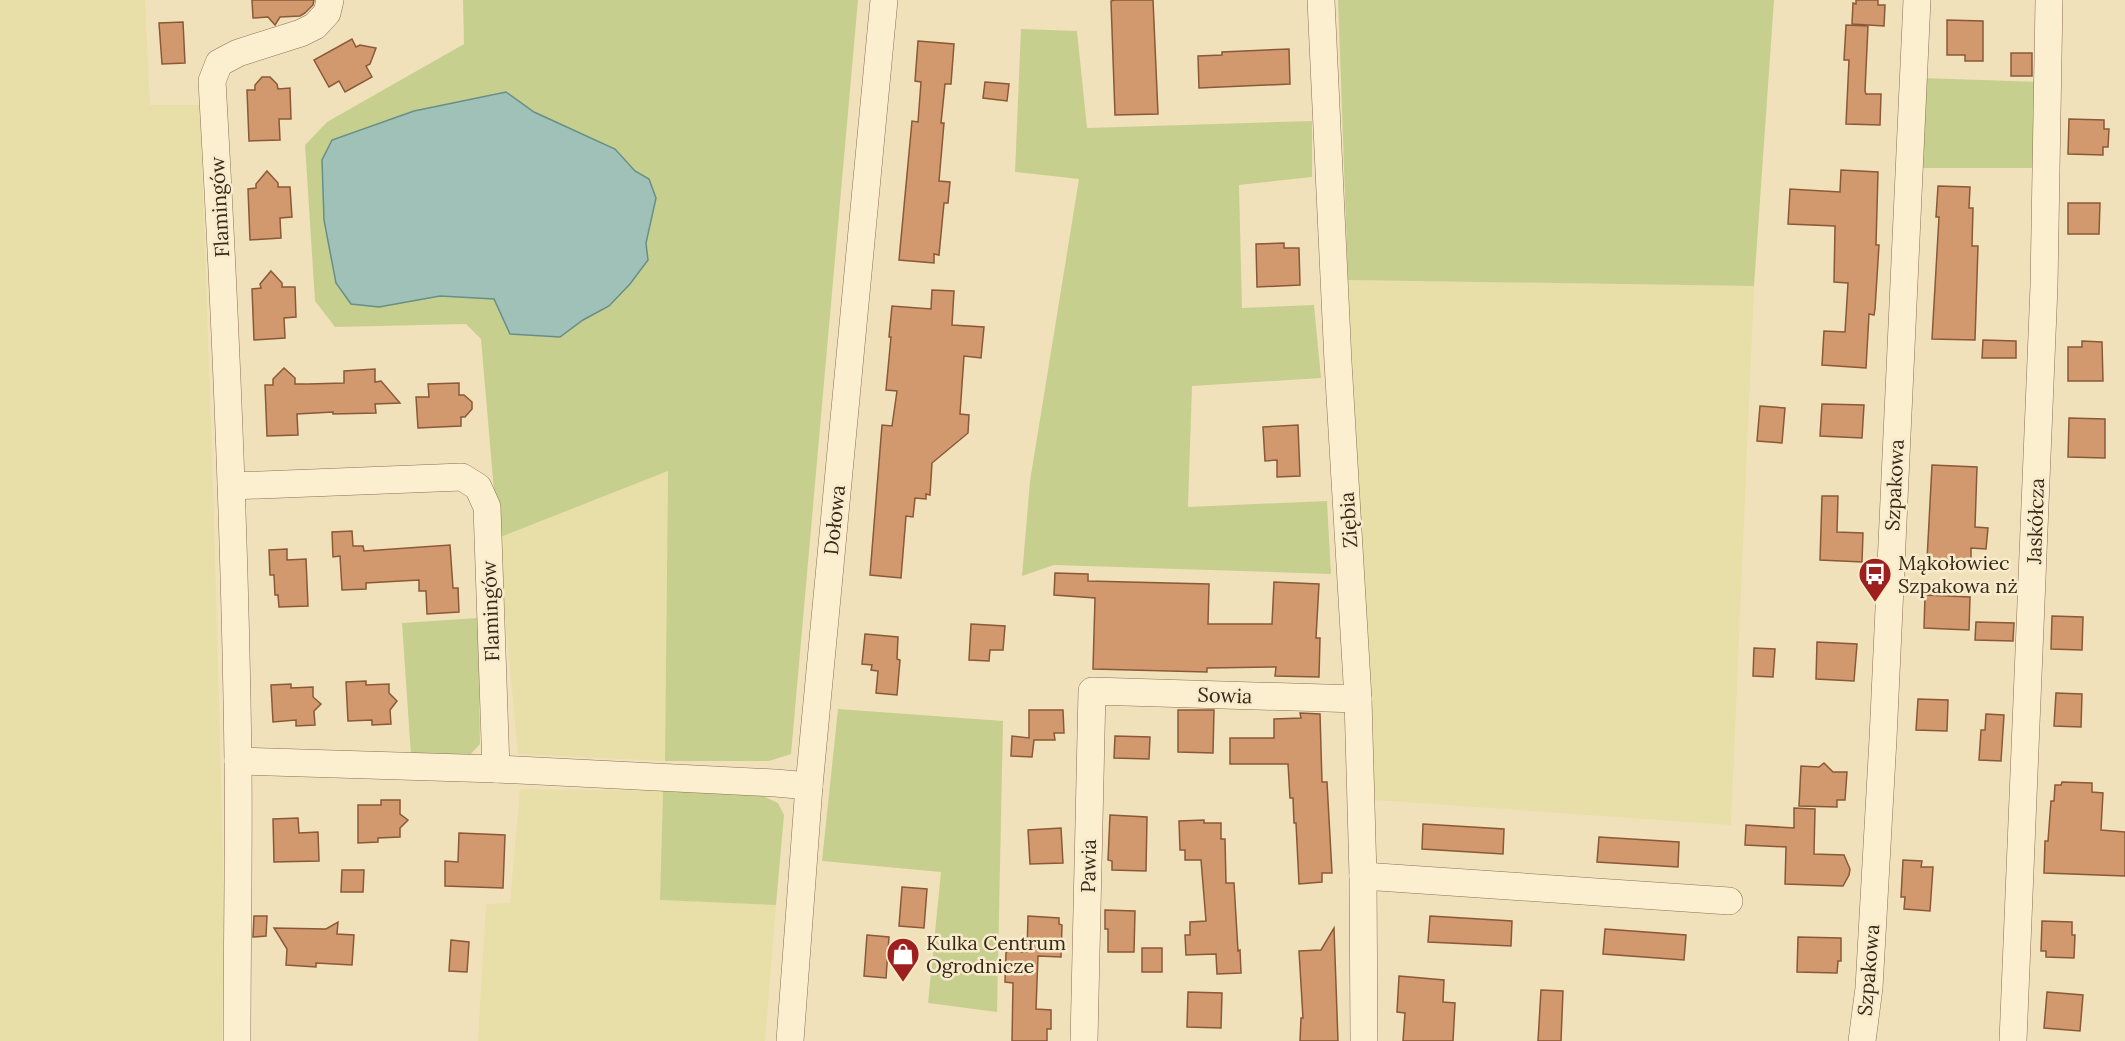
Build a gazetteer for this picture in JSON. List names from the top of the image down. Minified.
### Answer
{"streets":{"street":["Flamingów","Szpakowa","Dołowa","Ziębia","Jaskółcza","Sowia","Pawia"]},"crossings":[["Ziębia","Sowia"],["Sowia","Pawia"]],"places":{"bus stop":["Mąkołowiec Szpakowa nż"],"shop":["Kulka Centrum Ogrodnicze"]}}
